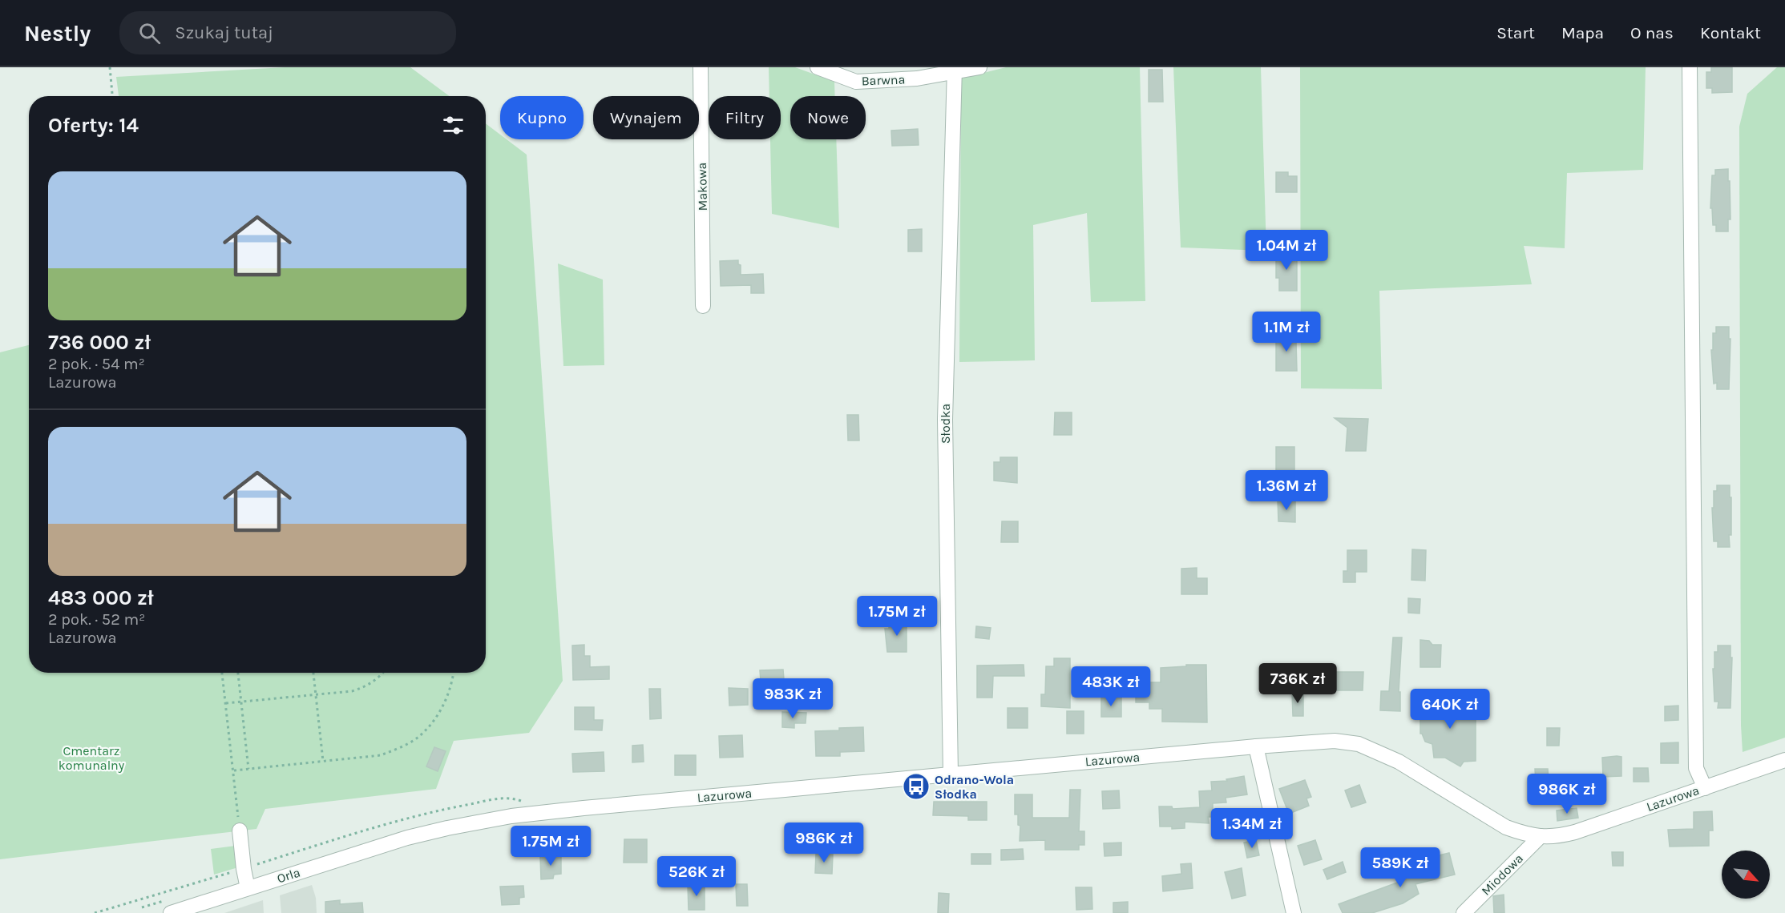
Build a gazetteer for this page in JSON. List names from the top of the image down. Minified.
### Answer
{"streets":{"street":["Barwna","Makowa","Słodka","Lazurowa","Miodowa","Orla"]},"crossings":[["Barwna","Słodka"],["Słodka","Lazurowa"],["Lazurowa","Miodowa"],["Lazurowa","Orla"]],"parks":["Cmentarz komunalny"],"places":{"bus stop":["Odrano-Wola Słodka"]},"north":"bottom right","page":{"header":"Nestly","search":"Szukaj tutaj","nav":["Start","Mapa","O nas","Kontakt"],"chip":["Kupno","Wynajem","Filtry","Nowe"],"heading":"Oferty: 14","list":[{"name":"736 000 zł","note":"2 pok. · 54 m² · Lazurowa"},{"name":"483 000 zł","note":"2 pok. · 52 m² · Lazurowa"}],"price":["1.04M zł","1.1M zł","1.36M zł","1.75M zł","736K zł","483K zł","983K zł","640K zł","986K zł","1.34M zł","986K zł","1.75M zł","589K zł","526K zł"]}}
